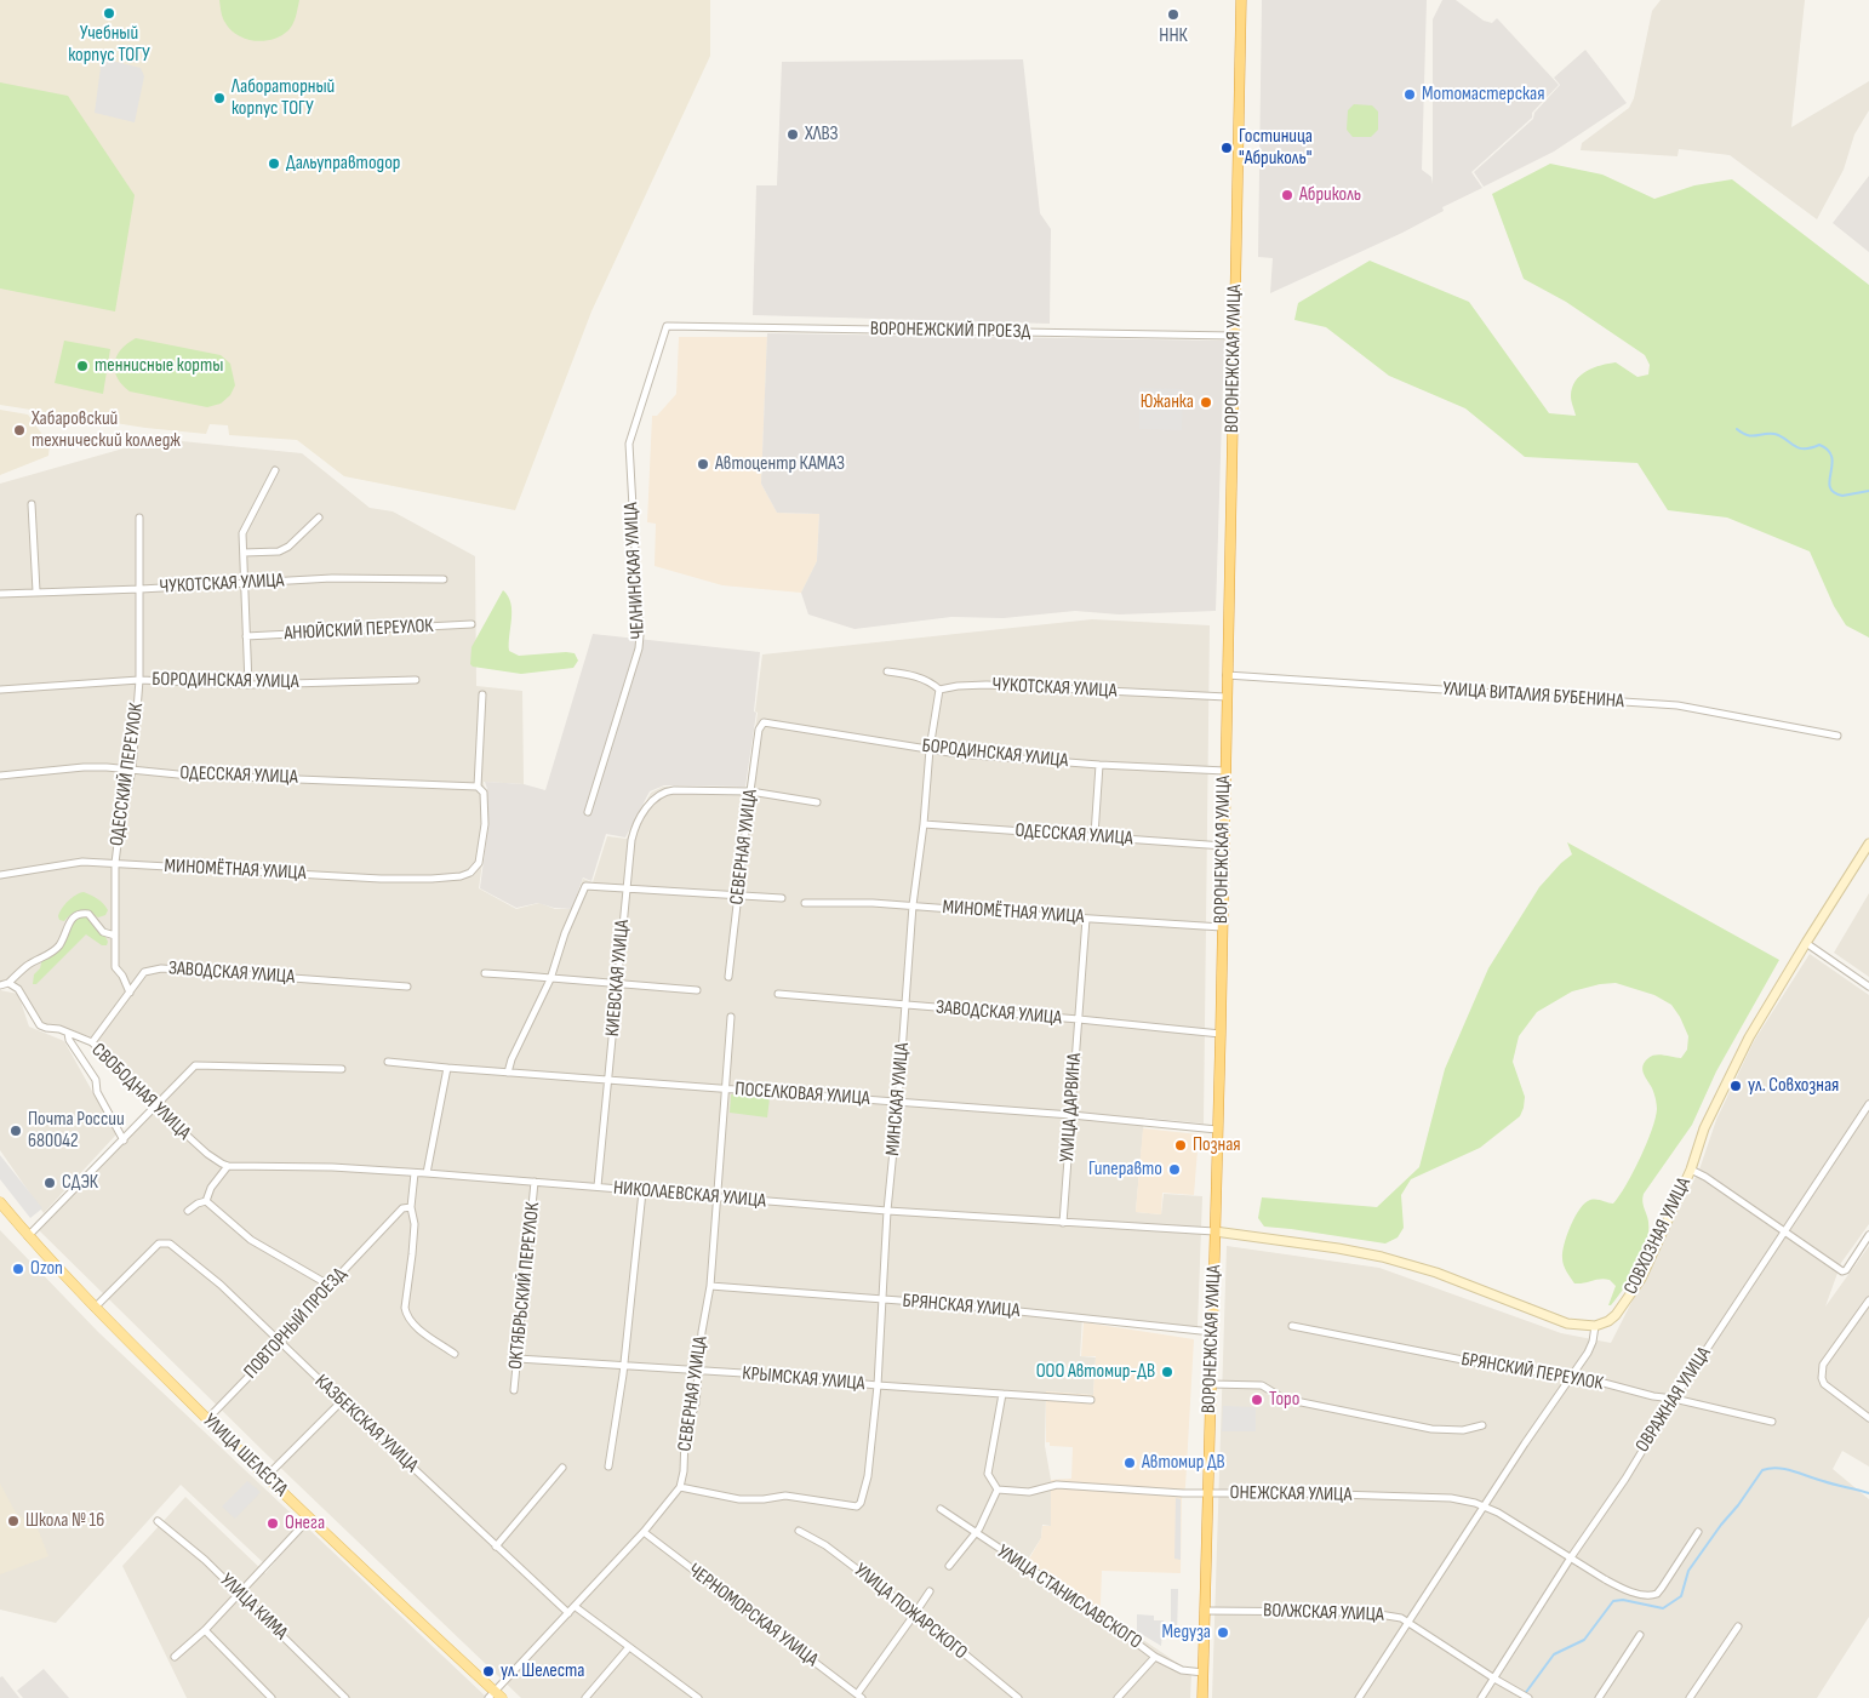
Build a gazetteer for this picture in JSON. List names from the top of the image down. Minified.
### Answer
{"streets":{"highway":["ВОРОНЕЖСКАЯ УЛИЦА"],"main road":["СОВХОЗНАЯ УЛИЦА","УЛИЦА ШЕЛЕСТА"],"street":["ВОРОНЕЖСКИЙ ПРОЕЗД","ЧЕЛНИНСКАЯ УЛИЦА","ЧУКОТСКАЯ УЛИЦА","АНЮЙСКИЙ ПЕРЕУЛОК","БОРОДИНСКАЯ УЛИЦА","УЛИЦА ВИТАЛИЯ БУБЕНИНА","ОДЕССКИЙ ПЕРЕУЛОК","ОДЕССКАЯ УЛИЦА","СЕВЕРНАЯ УЛИЦА","МИНОМЁТНАЯ УЛИЦА","ЗАВОДСКАЯ УЛИЦА","КИЕВСКАЯ УЛИЦА","СВОБОДНАЯ УЛИЦА","ПОСЕЛКОВАЯ УЛИЦА","МИНСКАЯ УЛИЦА","УЛИЦА ДАРВИНА","НИКОЛАЕВСКАЯ УЛИЦА","ОКТЯБРЬСКИЙ ПЕРЕУЛОК","БРЯНСКАЯ УЛИЦА","ПОВТОРНЫЙ ПРОЕЗД","БРЯНСКИЙ ПЕРЕУЛОК","КРЫМСКАЯ УЛИЦА","ОВРАЖНАЯ УЛИЦА","КАЗБЕКСКАЯ УЛИЦА","ОНЕЖСКАЯ УЛИЦА","УЛИЦА СТАНИСЛАВСКОГО","УЛИЦА КИМА","УЛИЦА ПОЖАРСКОГО","ВОЛЖСКАЯ УЛИЦА","ЧЕРНОМОРСКАЯ УЛИЦА"]},"crossings":[["ВОРОНЕЖСКИЙ ПРОЕЗД","ВОРОНЕЖСКАЯ УЛИЦА"],["ВОРОНЕЖСКИЙ ПРОЕЗД","ЧЕЛНИНСКАЯ УЛИЦА"],["ВОРОНЕЖСКАЯ УЛИЦА","ЧУКОТСКАЯ УЛИЦА"],["ВОРОНЕЖСКАЯ УЛИЦА","БОРОДИНСКАЯ УЛИЦА"],["ВОРОНЕЖСКАЯ УЛИЦА","УЛИЦА ВИТАЛИЯ БУБЕНИНА"],["ВОРОНЕЖСКАЯ УЛИЦА","ОДЕССКАЯ УЛИЦА"],["ВОРОНЕЖСКАЯ УЛИЦА","МИНОМЁТНАЯ УЛИЦА"],["ВОРОНЕЖСКАЯ УЛИЦА","ЗАВОДСКАЯ УЛИЦА"],["ВОРОНЕЖСКАЯ УЛИЦА","ПОСЕЛКОВАЯ УЛИЦА"],["ВОРОНЕЖСКАЯ УЛИЦА","НИКОЛАЕВСКАЯ УЛИЦА"],["ВОРОНЕЖСКАЯ УЛИЦА","БРЯНСКАЯ УЛИЦА"],["ВОРОНЕЖСКАЯ УЛИЦА","ОНЕЖСКАЯ УЛИЦА"],["ВОРОНЕЖСКАЯ УЛИЦА","УЛИЦА СТАНИСЛАВСКОГО"],["ВОРОНЕЖСКАЯ УЛИЦА","ВОЛЖСКАЯ УЛИЦА"],["ЧУКОТСКАЯ УЛИЦА","ОДЕССКИЙ ПЕРЕУЛОК"],["ЧУКОТСКАЯ УЛИЦА","МИНСКАЯ УЛИЦА"],["БОРОДИНСКАЯ УЛИЦА","ОДЕССКИЙ ПЕРЕУЛОК"],["БОРОДИНСКАЯ УЛИЦА","СЕВЕРНАЯ УЛИЦА"],["БОРОДИНСКАЯ УЛИЦА","МИНСКАЯ УЛИЦА"],["ОДЕССКИЙ ПЕРЕУЛОК","ОДЕССКАЯ УЛИЦА"],["ОДЕССКИЙ ПЕРЕУЛОК","МИНОМЁТНАЯ УЛИЦА"],["ОДЕССКИЙ ПЕРЕУЛОК","ЗАВОДСКАЯ УЛИЦА"],["ОДЕССКАЯ УЛИЦА","МИНОМЁТНАЯ УЛИЦА"],["ОДЕССКАЯ УЛИЦА","МИНСКАЯ УЛИЦА"],["СЕВЕРНАЯ УЛИЦА","КИЕВСКАЯ УЛИЦА"],["СЕВЕРНАЯ УЛИЦА","ПОСЕЛКОВАЯ УЛИЦА"],["СЕВЕРНАЯ УЛИЦА","МИНСКАЯ УЛИЦА"],["СЕВЕРНАЯ УЛИЦА","НИКОЛАЕВСКАЯ УЛИЦА"],["СЕВЕРНАЯ УЛИЦА","БРЯНСКАЯ УЛИЦА"],["СЕВЕРНАЯ УЛИЦА","КРЫМСКАЯ УЛИЦА"],["МИНОМЁТНАЯ УЛИЦА","МИНСКАЯ УЛИЦА"],["МИНОМЁТНАЯ УЛИЦА","УЛИЦА ДАРВИНА"],["ЗАВОДСКАЯ УЛИЦА","СВОБОДНАЯ УЛИЦА"],["ЗАВОДСКАЯ УЛИЦА","МИНСКАЯ УЛИЦА"],["ЗАВОДСКАЯ УЛИЦА","УЛИЦА ДАРВИНА"],["КИЕВСКАЯ УЛИЦА","ПОСЕЛКОВАЯ УЛИЦА"],["КИЕВСКАЯ УЛИЦА","НИКОЛАЕВСКАЯ УЛИЦА"],["СВОБОДНАЯ УЛИЦА","НИКОЛАЕВСКАЯ УЛИЦА"],["ПОСЕЛКОВАЯ УЛИЦА","МИНСКАЯ УЛИЦА"],["ПОСЕЛКОВАЯ УЛИЦА","УЛИЦА ДАРВИНА"],["МИНСКАЯ УЛИЦА","НИКОЛАЕВСКАЯ УЛИЦА"],["МИНСКАЯ УЛИЦА","БРЯНСКАЯ УЛИЦА"],["МИНСКАЯ УЛИЦА","КРЫМСКАЯ УЛИЦА"],["УЛИЦА ДАРВИНА","НИКОЛАЕВСКАЯ УЛИЦА"],["НИКОЛАЕВСКАЯ УЛИЦА","ОКТЯБРЬСКИЙ ПЕРЕУЛОК"],["ОКТЯБРЬСКИЙ ПЕРЕУЛОК","КРЫМСКАЯ УЛИЦА"],["ПОВТОРНЫЙ ПРОЕЗД","КАЗБЕКСКАЯ УЛИЦА"],["ПОВТОРНЫЙ ПРОЕЗД","УЛИЦА ШЕЛЕСТА"],["БРЯНСКИЙ ПЕРЕУЛОК","ОВРАЖНАЯ УЛИЦА"],["ОВРАЖНАЯ УЛИЦА","ОНЕЖСКАЯ УЛИЦА"],["ОВРАЖНАЯ УЛИЦА","ВОЛЖСКАЯ УЛИЦА"],["КАЗБЕКСКАЯ УЛИЦА","УЛИЦА ШЕЛЕСТА"]],"places":["Учебный корпус ТОГУ","ННК","Мотомастерская","Лабораторный корпус ТОГУ","ХЛВЗ","Гостиница \"Абриколь\"","Дальуправтодор","Абриколь","теннисные корты","Южанка","Хабаровский технический колледж","Автоцентр КАМАЗ","ул. Совхозная","Почта России 680042","Позная","Гиперавто","СДЭК","Ozon","ООО Автомир-ДВ","Торо","Автомир ДВ","Школа № 16","Онега","Медуза","ул. Шелеста"]}
